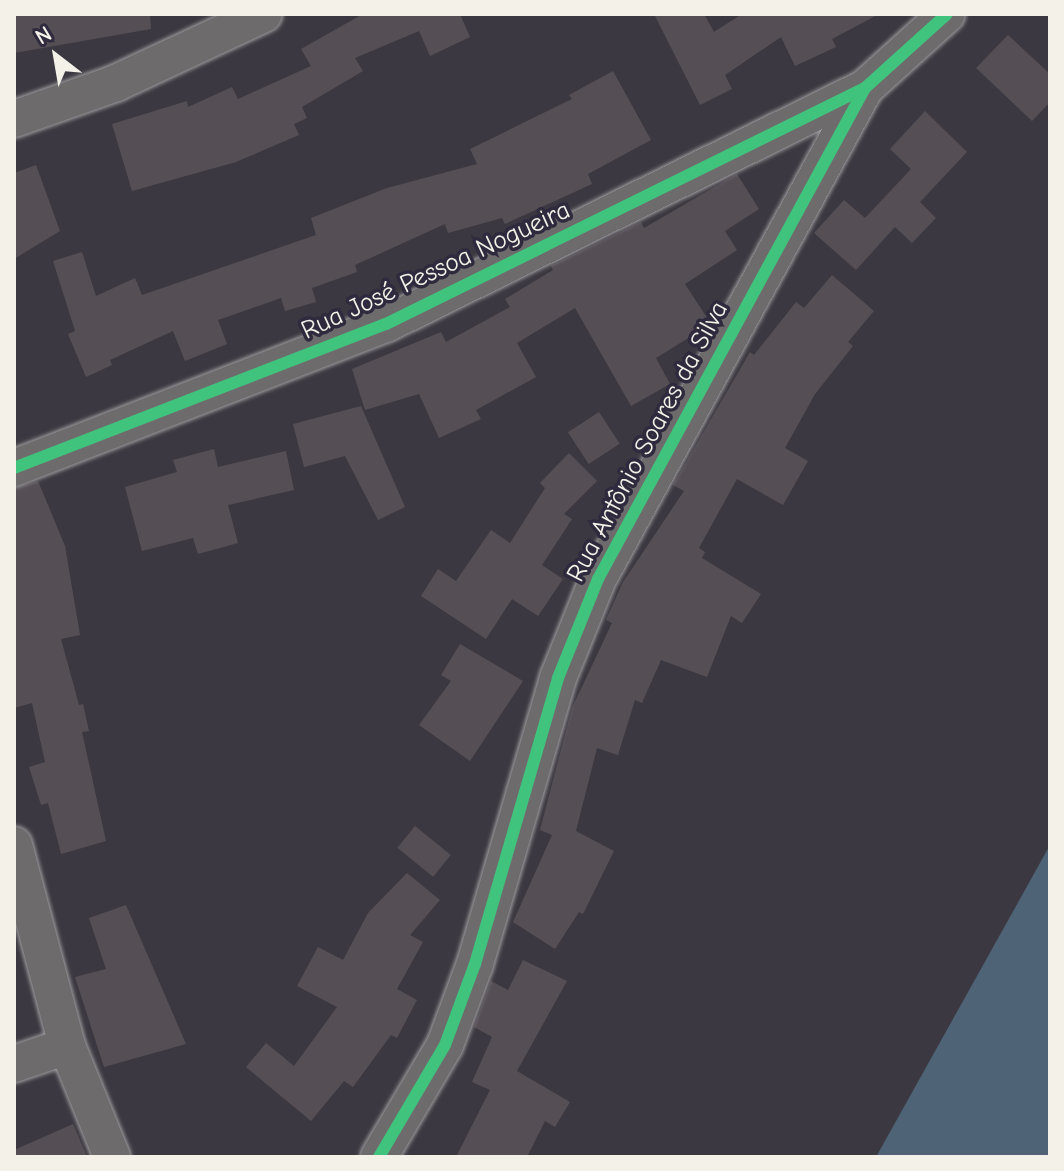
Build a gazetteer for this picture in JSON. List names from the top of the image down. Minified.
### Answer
{"streets":{"street":["Rua José Pessoa Nogueira","Rua Antônio Soares da Silva"]},"crossings":[["Rua José Pessoa Nogueira","Rua Antônio Soares da Silva"]],"north":"top left"}
